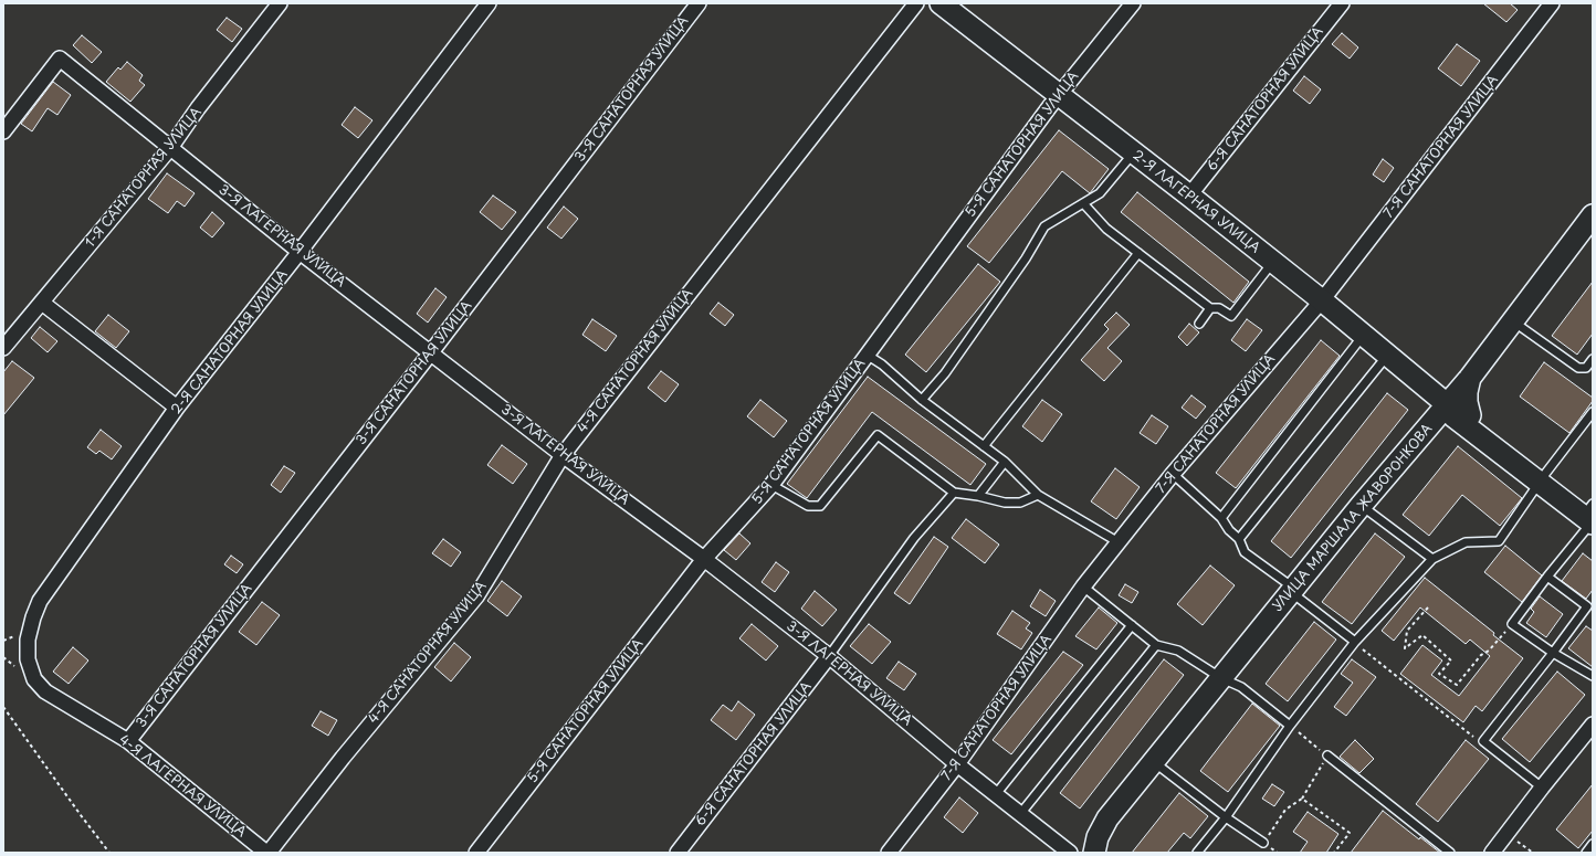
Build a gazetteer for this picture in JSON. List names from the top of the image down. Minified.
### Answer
{"streets":{"main road":["2-Я ЛАГЕРНАЯ УЛИЦА","УЛИЦА МАРШАЛА ЖАВОРОНКОВА"],"street":["3-Я САНАТОРНАЯ УЛИЦА","6-Я САНАТОРНАЯ УЛИЦА","5-Я САНАТОРНАЯ УЛИЦА","7-Я САНАТОРНАЯ УЛИЦА","1-Я САНАТОРНАЯ УЛИЦА","3-Я ЛАГЕРНАЯ УЛИЦА","2-Я САНАТОРНАЯ УЛИЦА","4-Я САНАТОРНАЯ УЛИЦА","4-Я ЛАГЕРНАЯ УЛИЦА"]},"crossings":[["3-Я САНАТОРНАЯ УЛИЦА","3-Я ЛАГЕРНАЯ УЛИЦА"],["3-Я САНАТОРНАЯ УЛИЦА","4-Я ЛАГЕРНАЯ УЛИЦА"],["6-Я САНАТОРНАЯ УЛИЦА","2-Я ЛАГЕРНАЯ УЛИЦА"],["6-Я САНАТОРНАЯ УЛИЦА","3-Я ЛАГЕРНАЯ УЛИЦА"],["5-Я САНАТОРНАЯ УЛИЦА","2-Я ЛАГЕРНАЯ УЛИЦА"],["5-Я САНАТОРНАЯ УЛИЦА","3-Я ЛАГЕРНАЯ УЛИЦА"],["7-Я САНАТОРНАЯ УЛИЦА","2-Я ЛАГЕРНАЯ УЛИЦА"],["7-Я САНАТОРНАЯ УЛИЦА","3-Я ЛАГЕРНАЯ УЛИЦА"],["1-Я САНАТОРНАЯ УЛИЦА","3-Я ЛАГЕРНАЯ УЛИЦА"],["2-Я ЛАГЕРНАЯ УЛИЦА","УЛИЦА МАРШАЛА ЖАВОРОНКОВА"],["3-Я ЛАГЕРНАЯ УЛИЦА","2-Я САНАТОРНАЯ УЛИЦА"],["3-Я ЛАГЕРНАЯ УЛИЦА","4-Я САНАТОРНАЯ УЛИЦА"],["2-Я САНАТОРНАЯ УЛИЦА","4-Я ЛАГЕРНАЯ УЛИЦА"],["4-Я САНАТОРНАЯ УЛИЦА","4-Я ЛАГЕРНАЯ УЛИЦА"]]}
